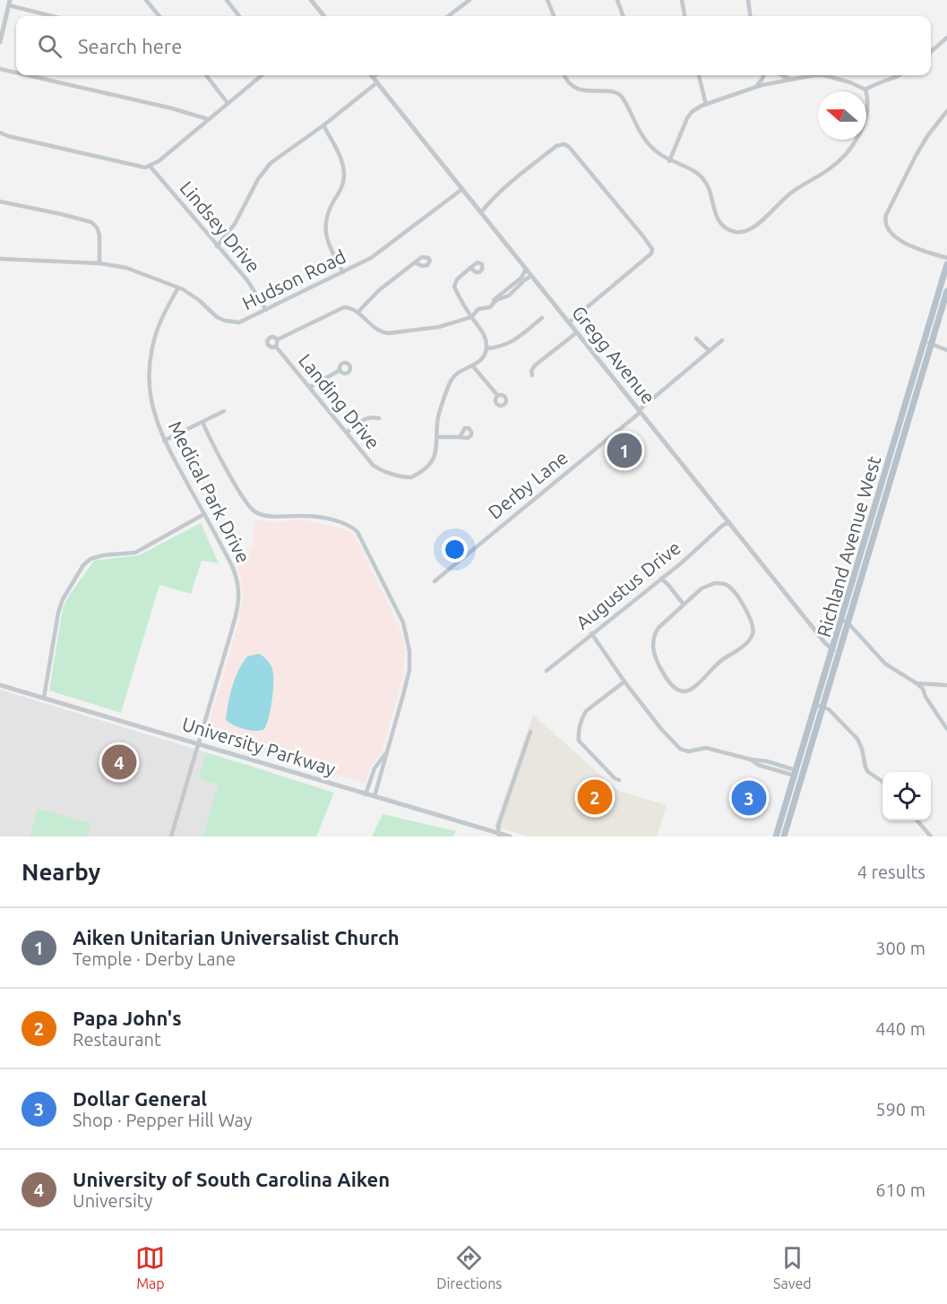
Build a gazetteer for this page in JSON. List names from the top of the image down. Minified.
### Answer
{"streets":{"main road":["Richland Avenue West"],"street":["Lindsey Drive","Hudson Road","Gregg Avenue","Landing Drive","Derby Lane","Medical Park Drive","Augustus Drive","University Parkway"]},"crossings":[["Lindsey Drive","Hudson Road"],["Hudson Road","Gregg Avenue"],["Hudson Road","Medical Park Drive"],["Gregg Avenue","Derby Lane"],["Gregg Avenue","Richland Avenue West"],["Gregg Avenue","Augustus Drive"],["Medical Park Drive","University Parkway"]],"north":"left","page":{"search":"Search here","pins":["1","4","2","3"],"heading":["Nearby","4 results"],"list":[{"mark":"1","name":"Aiken Unitarian Universalist Church","note":"Temple · Derby Lane","value":"300 m"},{"mark":"2","name":"Papa John's","note":"Restaurant","value":"440 m"},{"mark":"3","name":"Dollar General","note":"Shop · Pepper Hill Way","value":"590 m"},{"mark":"4","name":"University of South Carolina Aiken","note":"University","value":"610 m"}],"nav":["Map","Directions","Saved"]}}
